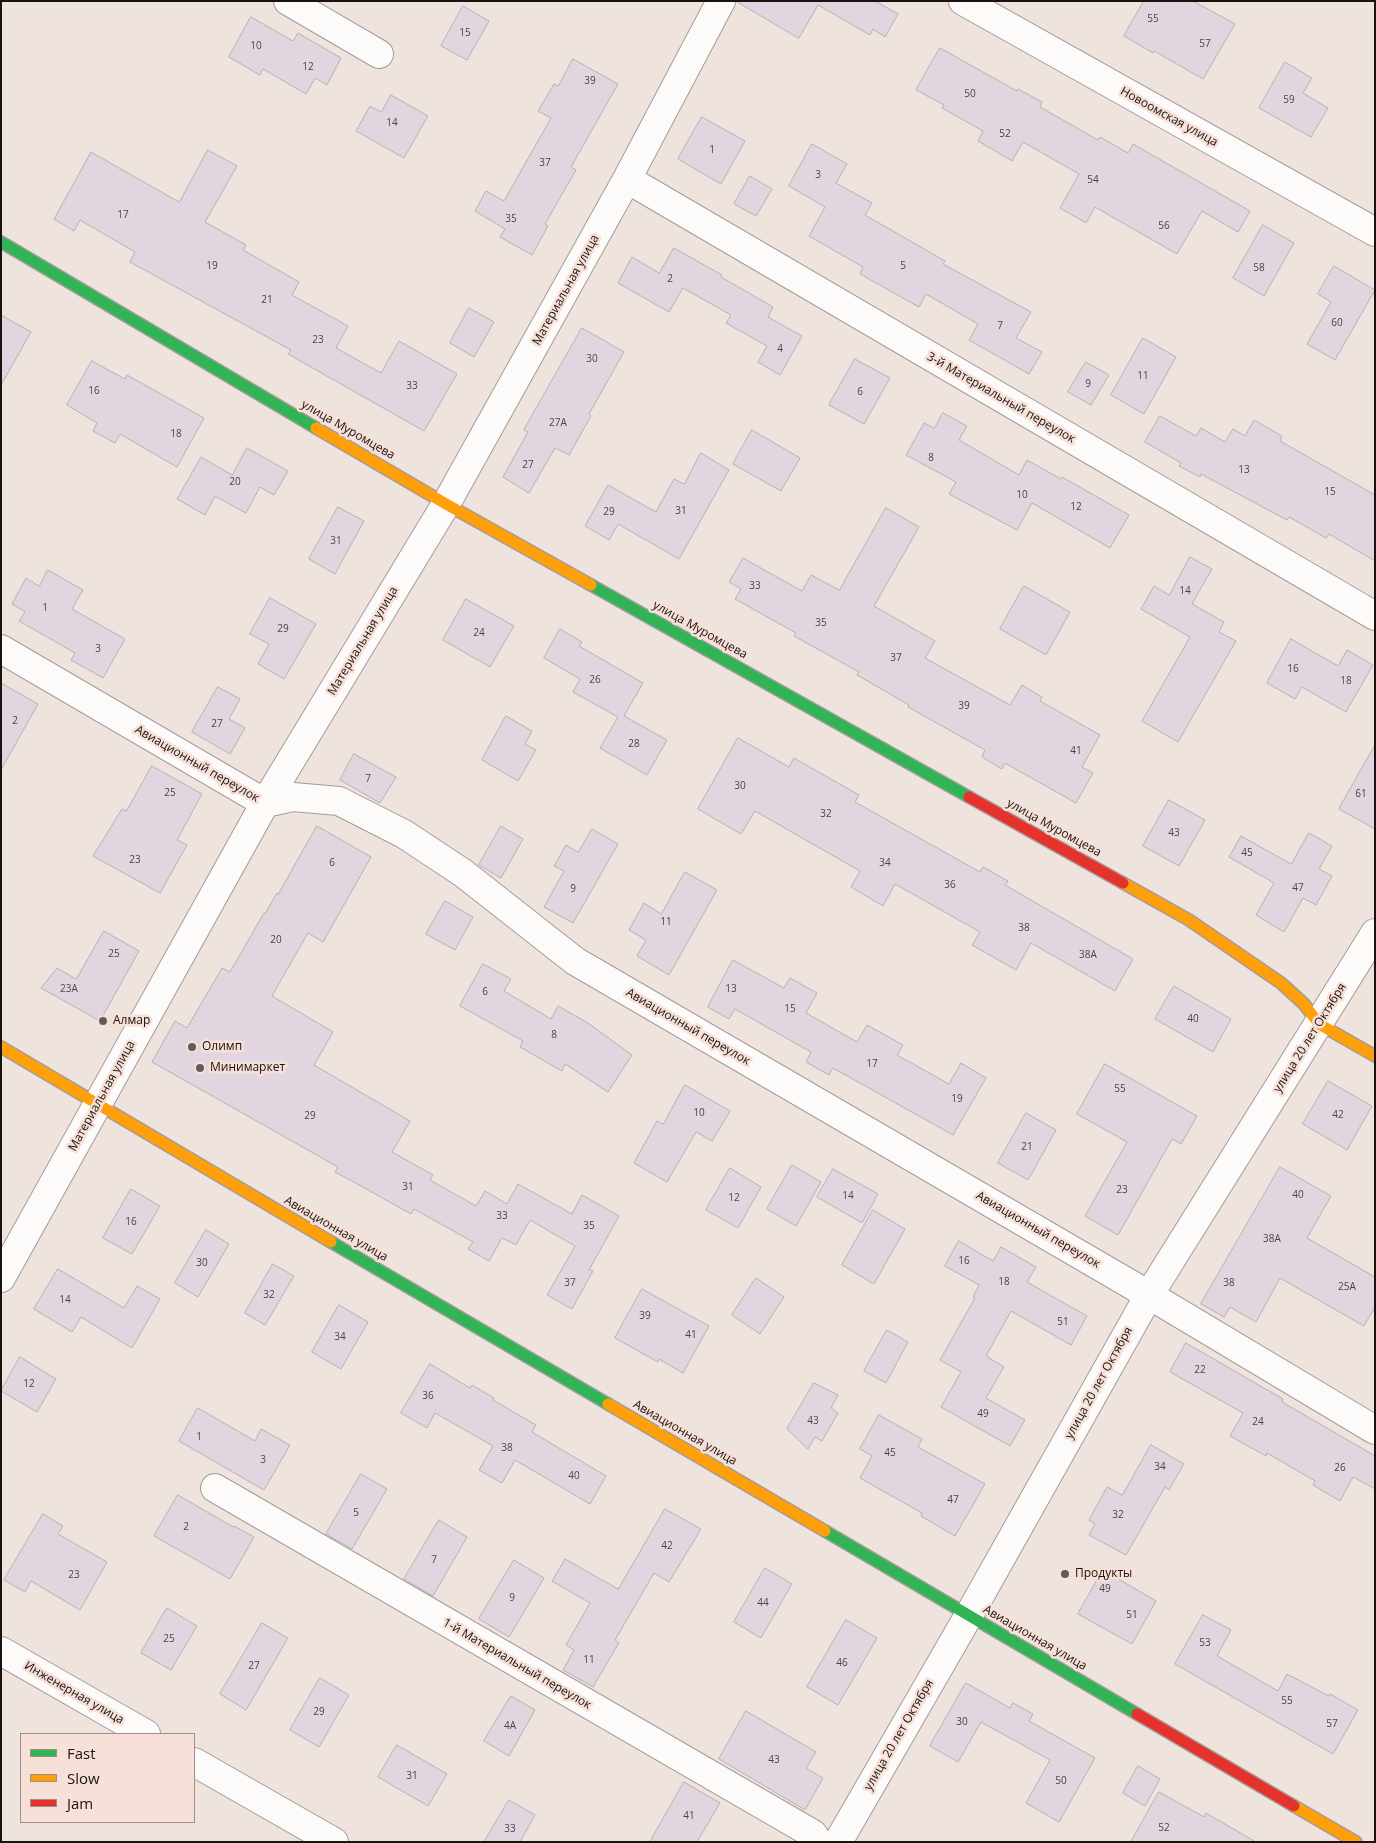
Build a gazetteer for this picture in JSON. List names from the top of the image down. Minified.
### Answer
{"streets":{"street":["Новоомская улица","Материальная улица","3-й Материальный переулок","улица Муромцева","Авиационный переулок","улица 20 лет Октября","Авиационная улица","1-й Материальный переулок","Инженерная улица"]},"crossings":[["Материальная улица","3-й Материальный переулок"],["Материальная улица","улица Муромцева"],["Материальная улица","Авиационный переулок"],["Материальная улица","Авиационная улица"],["улица Муромцева","улица 20 лет Октября"],["Авиационный переулок","улица 20 лет Октября"],["улица 20 лет Октября","Авиационная улица"]],"places":["Алмар","Олимп","Минимаркет","Продукты"],"house_numbers":["55","15","57","10","12","39","50","59","14","52","1","37","3","54","17","35","56","19","5","58","2","21","60","7","23","4","30","11","9","33","16","6","27А","18","8","27","13","20","15","10","12","31","29","31","33","14","1","35","29","24","3","37","16","26","18","39","2","27","28","41","7","30","25","61","32","43","45","23","6","34","36","47","9","11","38","20","25","38А","23А","13","6","15","40","8","17","55","19","10","42","29","21","31","23","40","14","12","33","16","35","38А","16","30","18","37","38","25А","32","14","39","51","41","34","22","12","36","49","43","24","1","38","45","3","34","26","40","47","5","32","2","42","7","23","49","9","44","51","25","53","11","46","27","55","29","30","57","4А","43","31","50","41","52","33"],"legend":["Fast","Slow","Jam"]}
